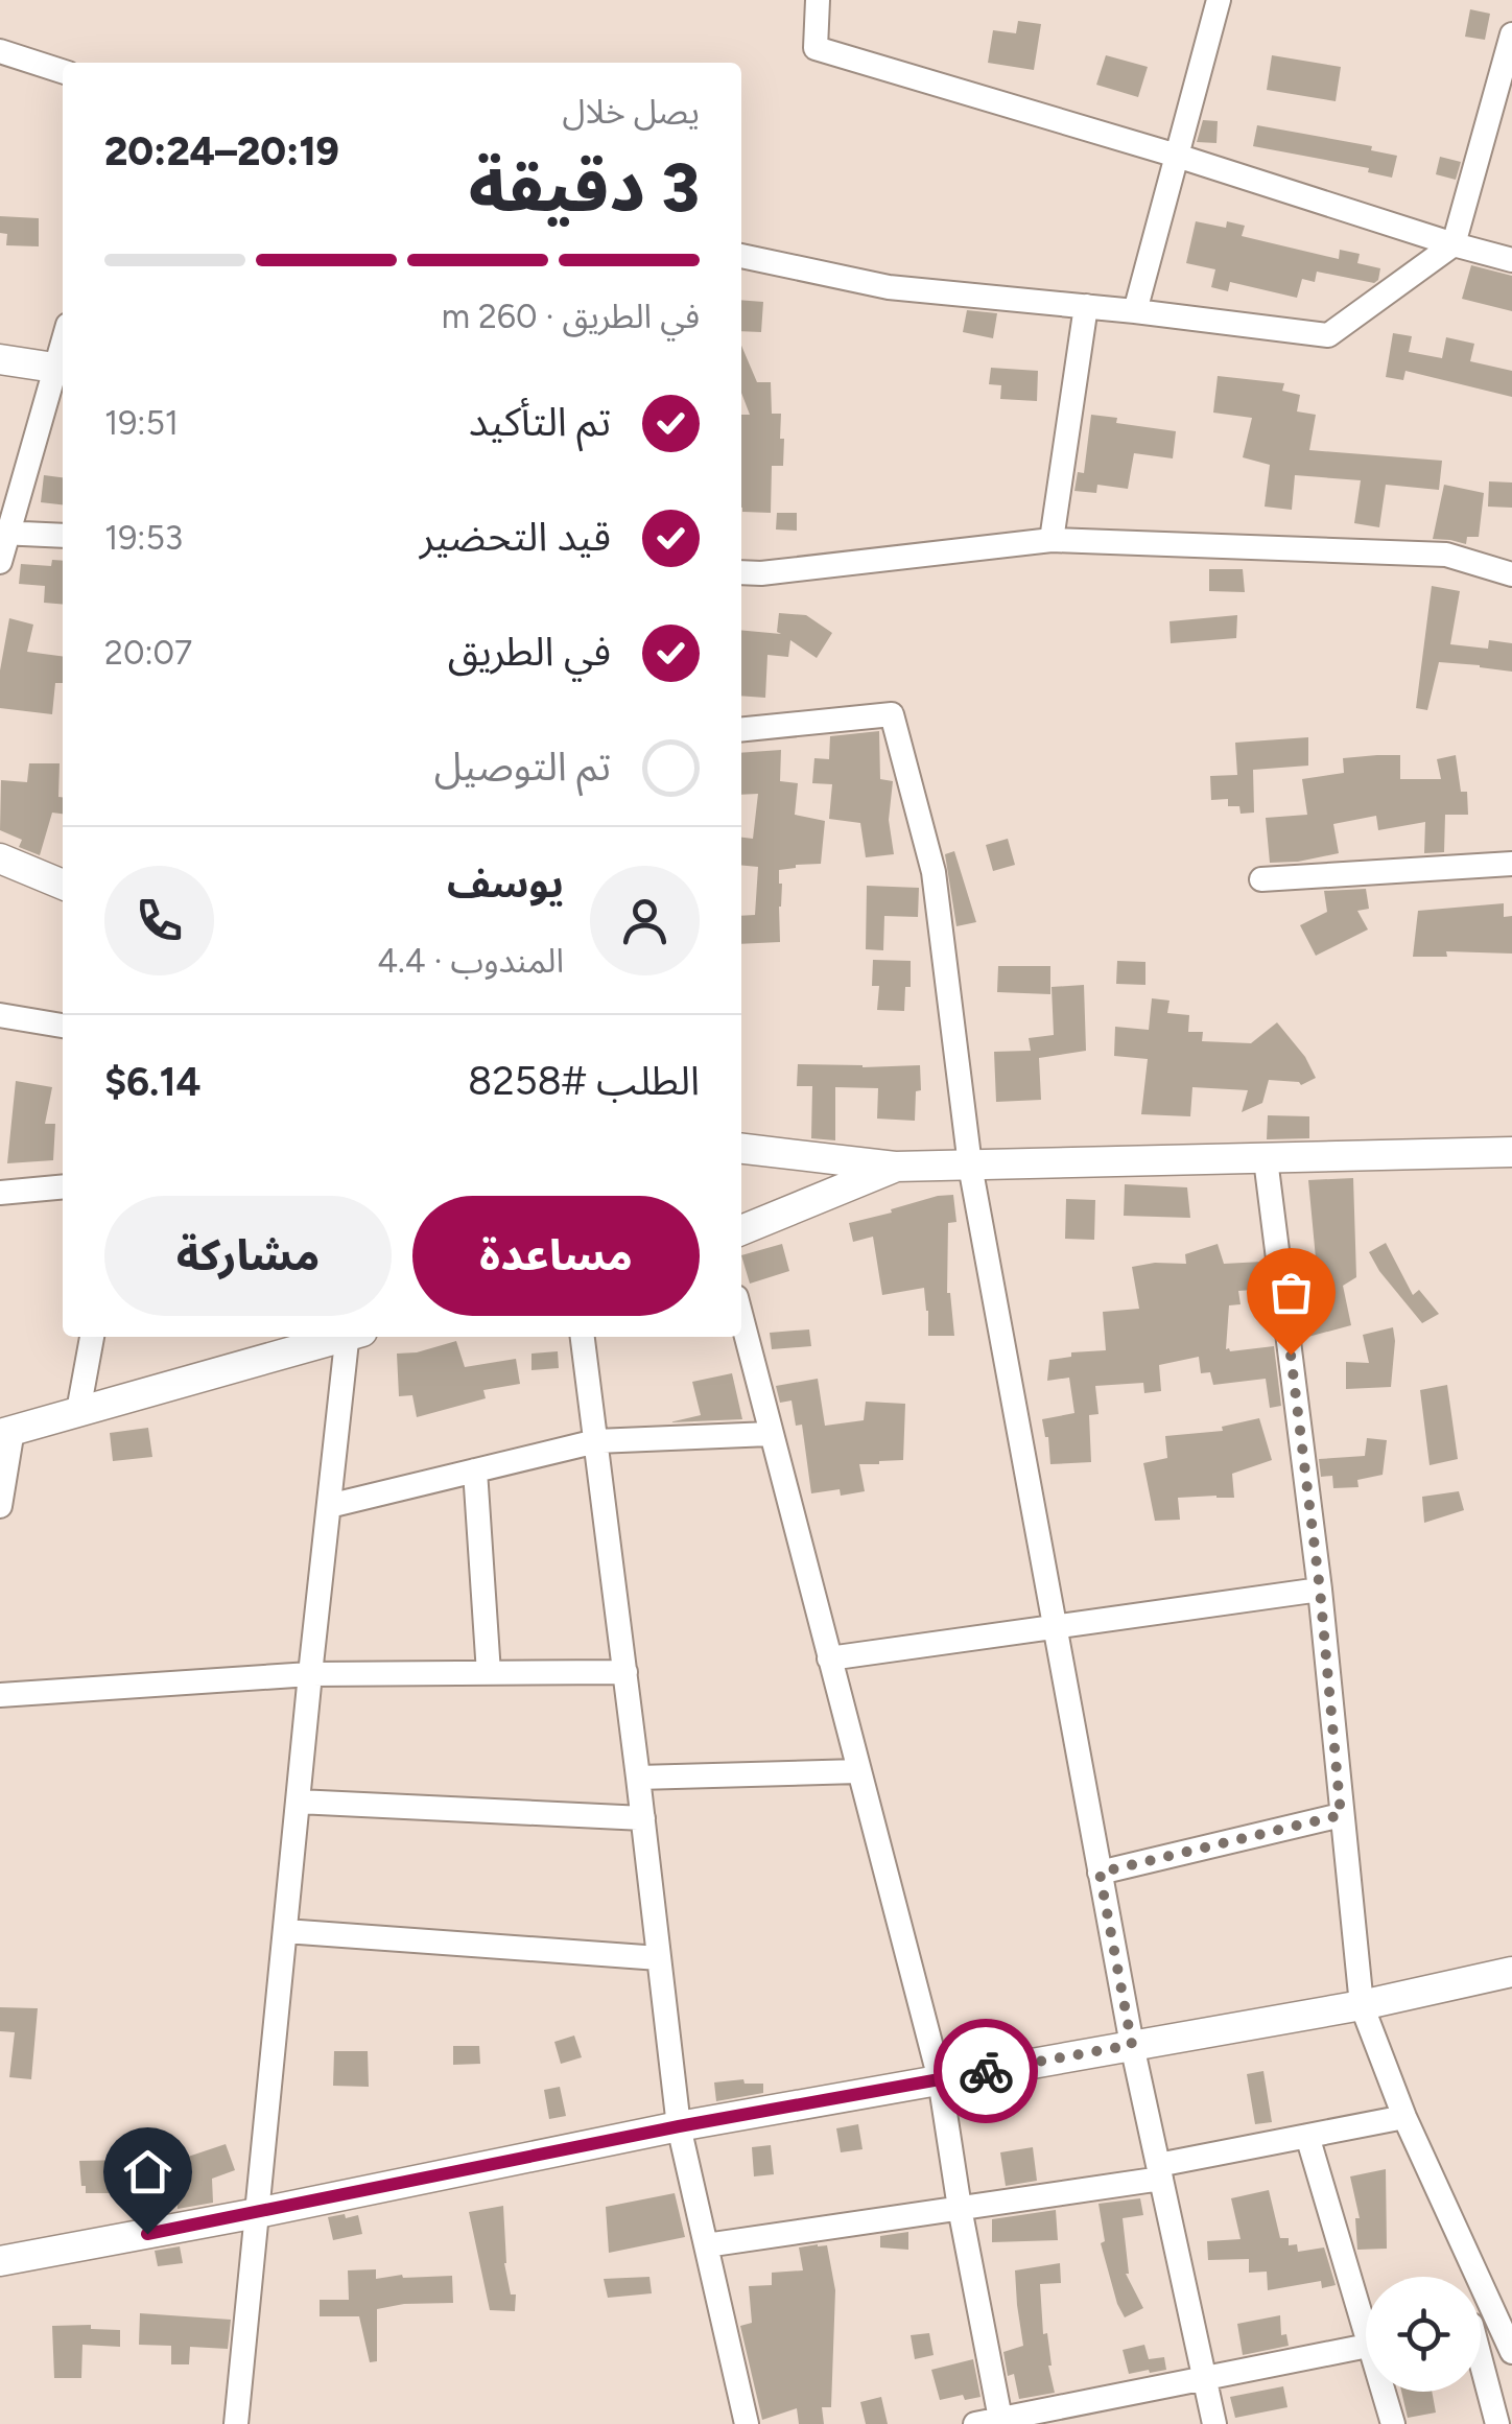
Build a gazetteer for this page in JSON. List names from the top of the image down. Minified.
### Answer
{"page":{"heading":["3 دقيقة","يصل خلال","20:19–20:24"],"panel":["يوسف","المندوب · 4.4","الطلب #8258","$6.14"],"bar":"في الطريق · 260 m","list":[["تم التأكيد","19:51"],["قيد التحضير","19:53"],["في الطريق","20:07"],"تم التوصيل"],"buttons":["مساعدة","مشاركة"]}}
